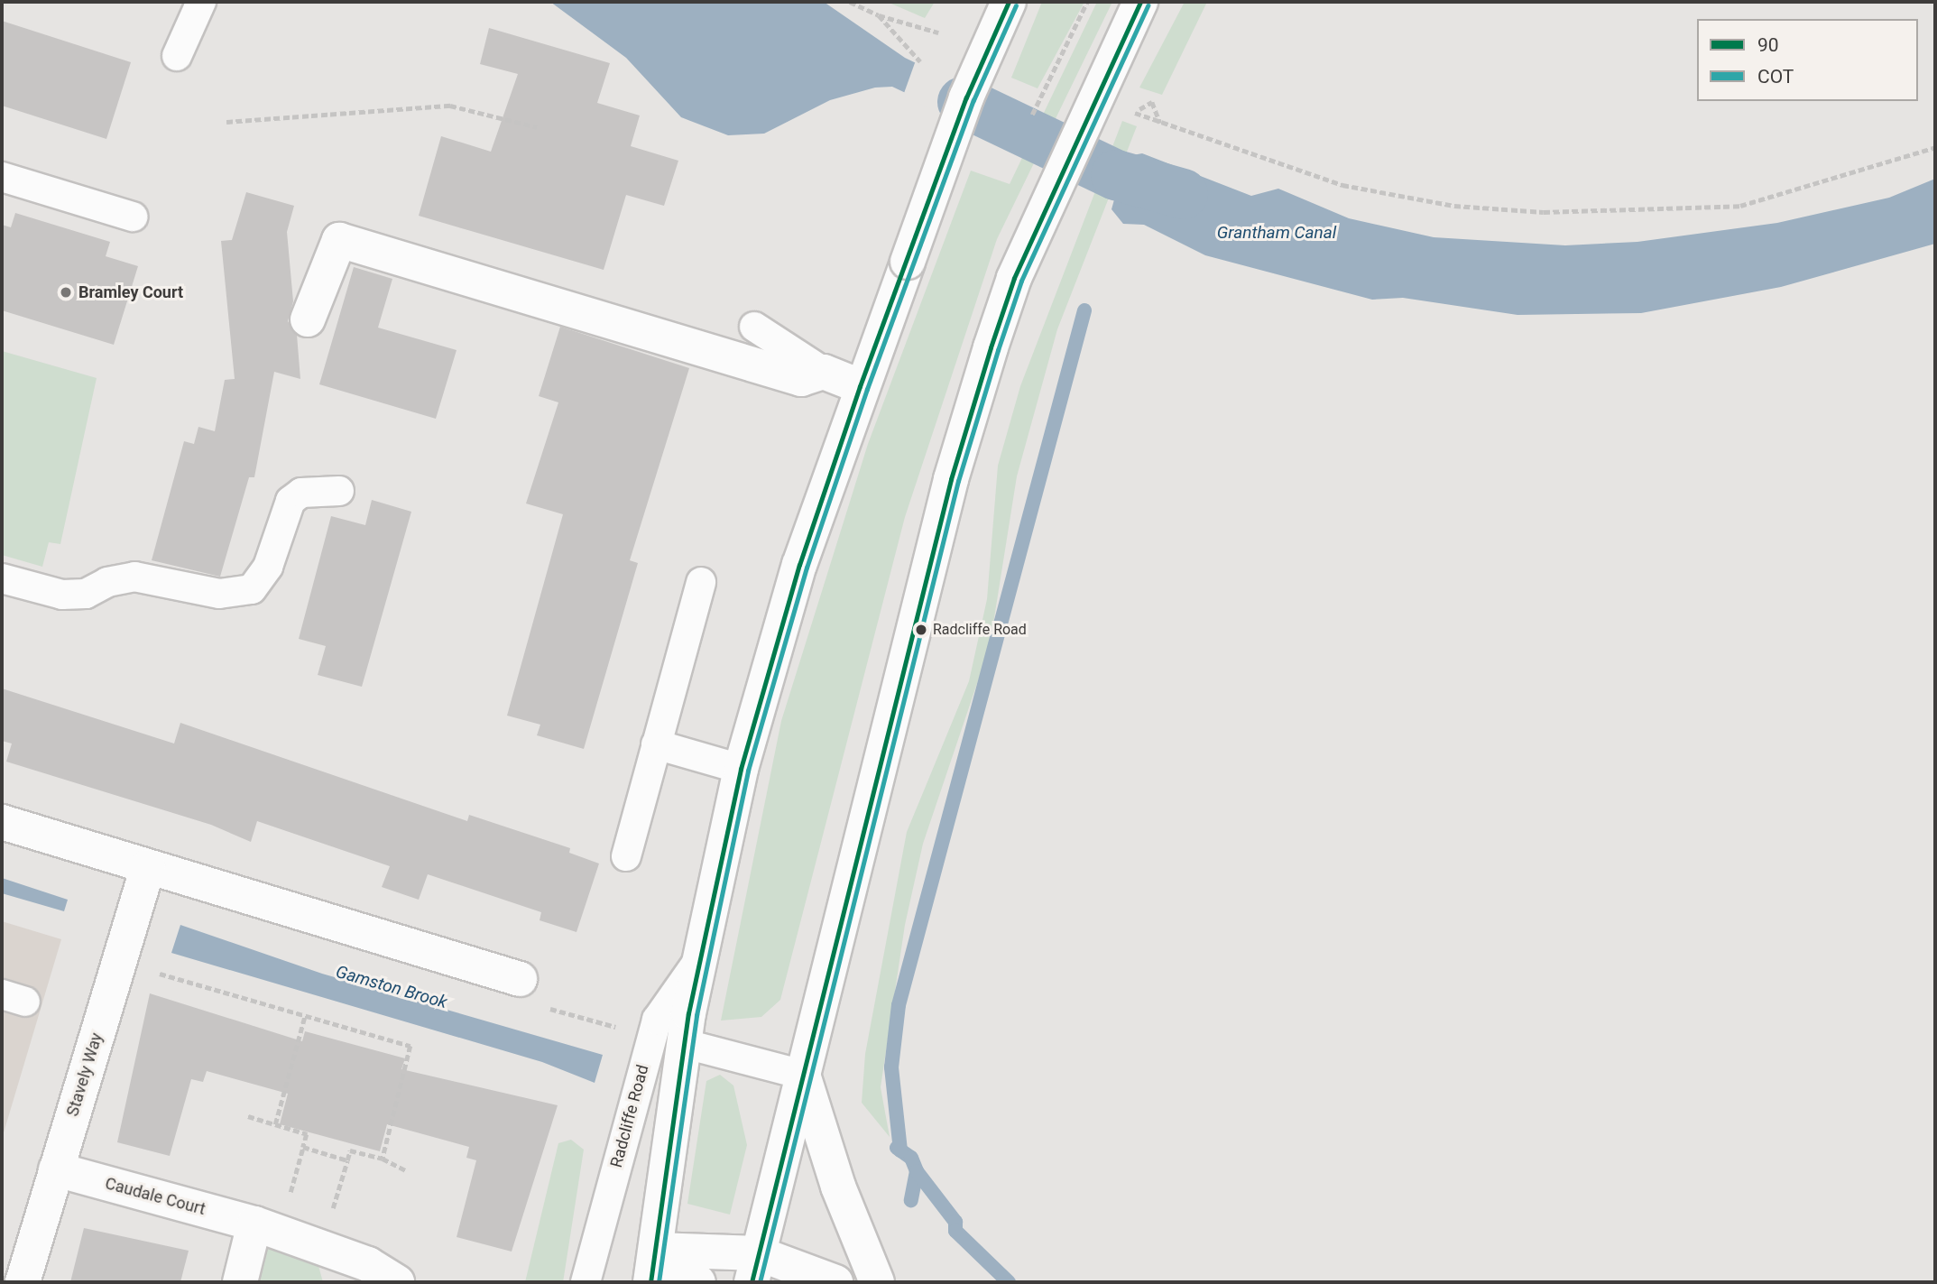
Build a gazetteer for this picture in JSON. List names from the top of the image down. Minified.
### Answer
{"streets":{"main road":["Stavely Way","Radcliffe Road","Caudale Court"]},"crossings":[["Stavely Way","Caudale Court"]],"water":["Grantham Canal","Gamston Brook"],"places":["Bramley Court","Radcliffe Road"],"lines":["transit line 90","transit line COT"],"legend":["90","COT"]}
